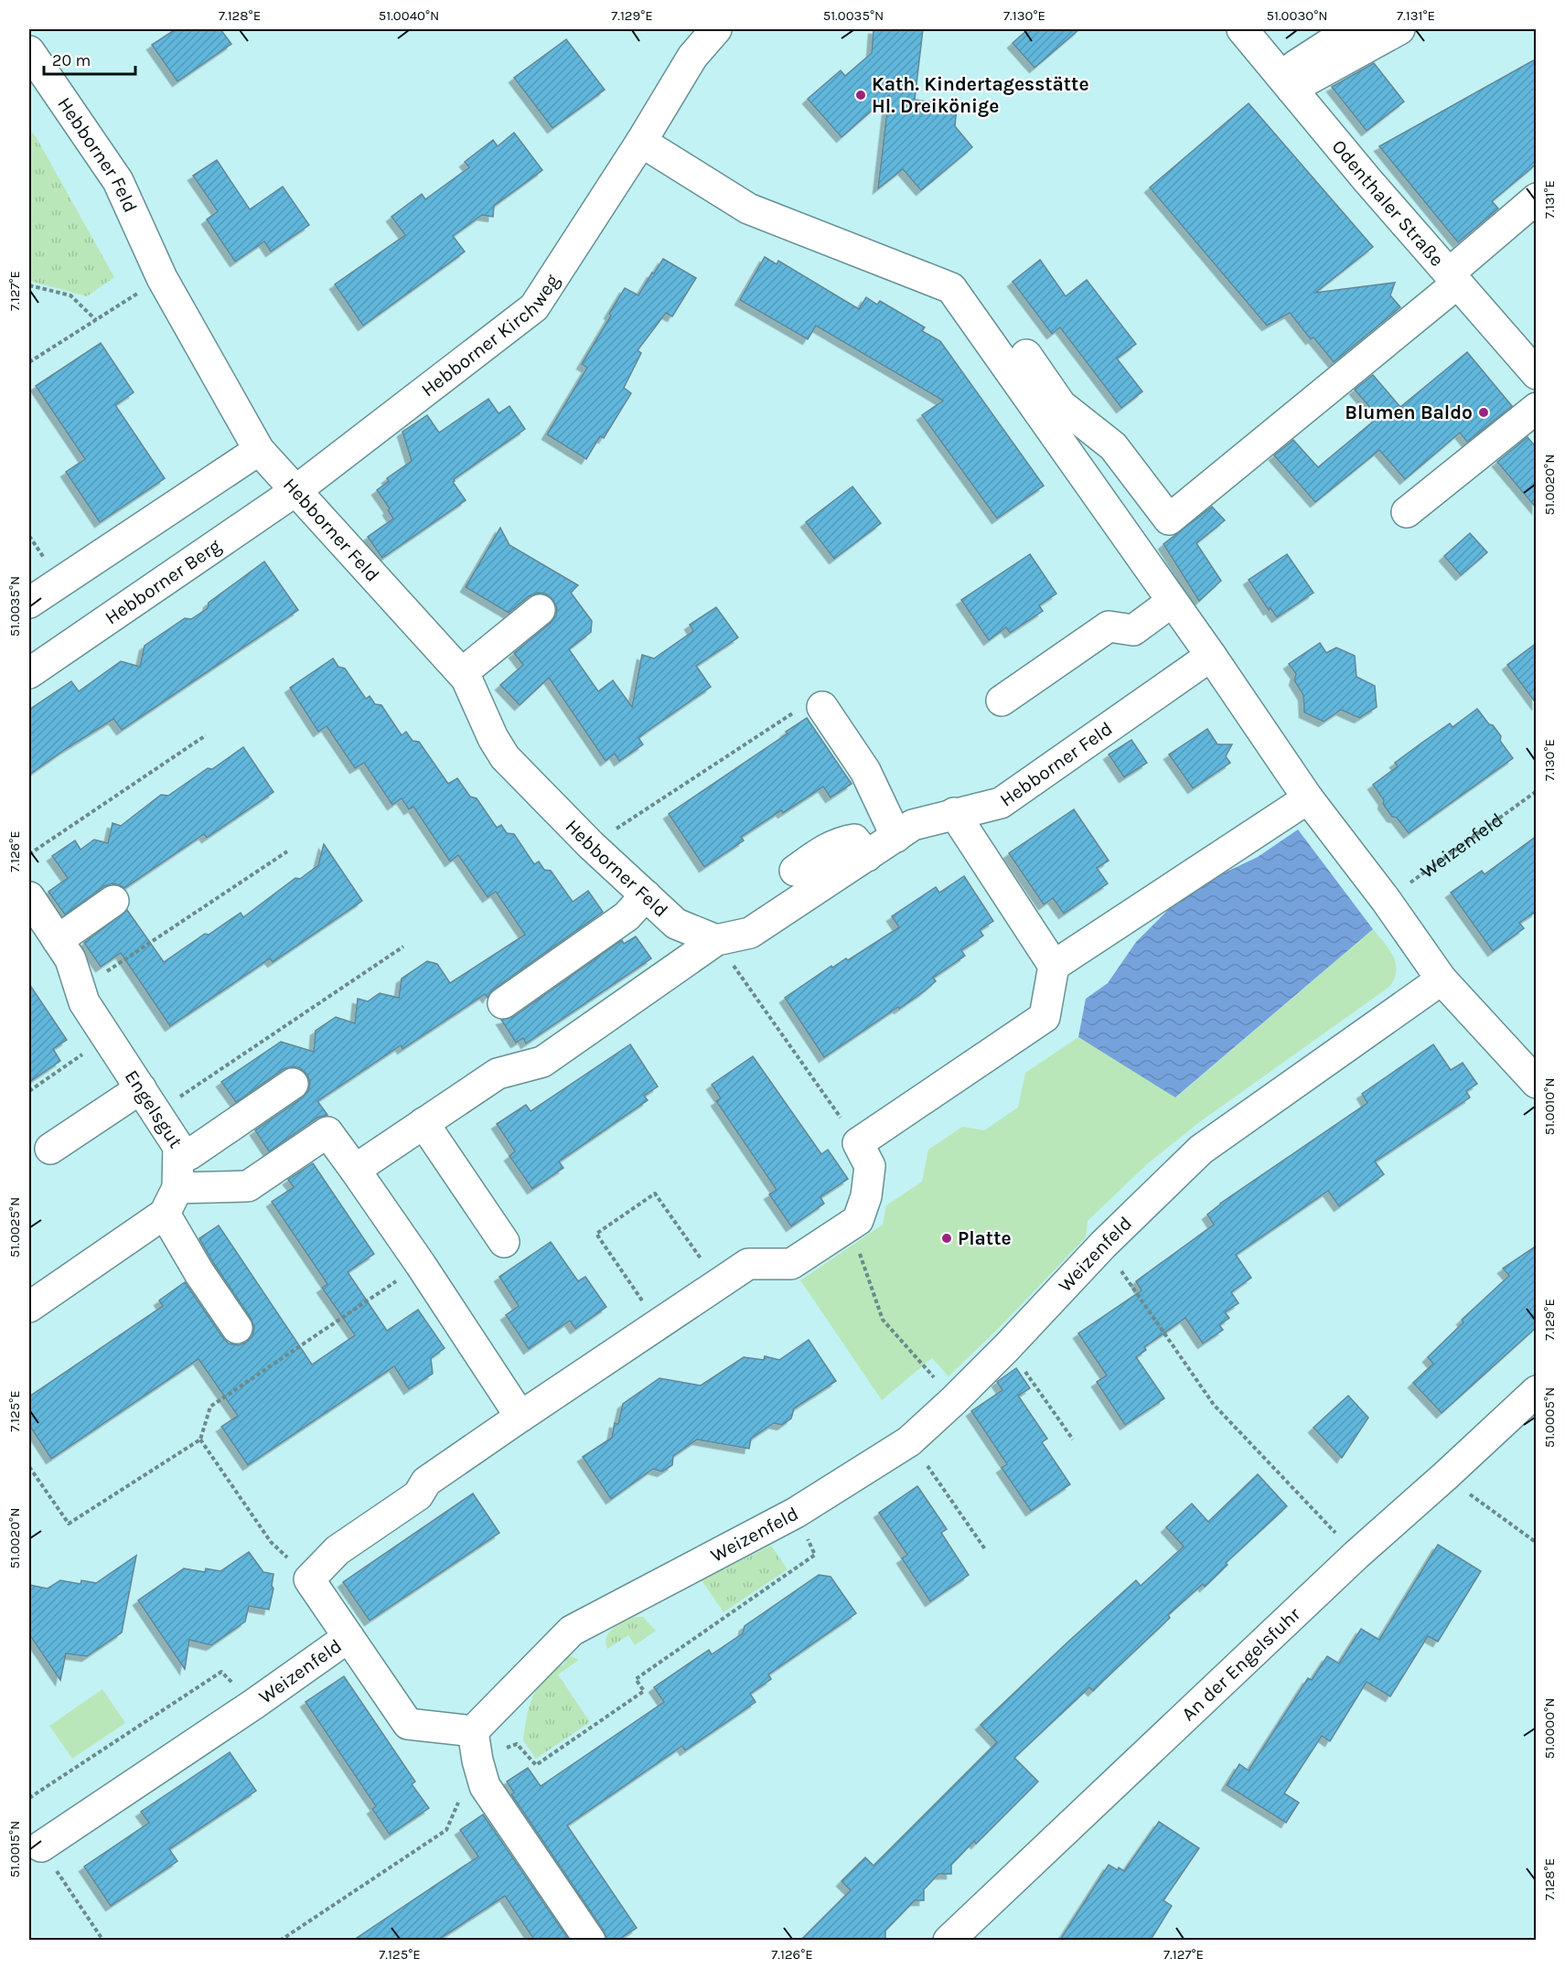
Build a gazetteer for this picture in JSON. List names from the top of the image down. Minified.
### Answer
{"streets":{"street":["Hebborner Feld","Odenthaler Straße","Hebborner Kirchweg","Hebborner Berg","Weizenfeld","Engelsgut","An der Engelsfuhr"]},"crossings":[["Hebborner Feld","Hebborner Kirchweg"],["Hebborner Feld","Hebborner Berg"],["Hebborner Kirchweg","Hebborner Berg"]],"places":["Kath. Kindertagesstätte Hl. Dreikönige","Blumen Baldo","Platte"],"scale_bar":"20 m","coordinates":["7.128°E","51.0040°N","7.129°E","51.0035°N","7.130°E","51.0030°N","7.131°E","7.127°E","51.0020°N","7.126°E","51.0010°N","51.0025°N","7.125°E","51.0005°N","51.0000°N","51.0015°N"]}
